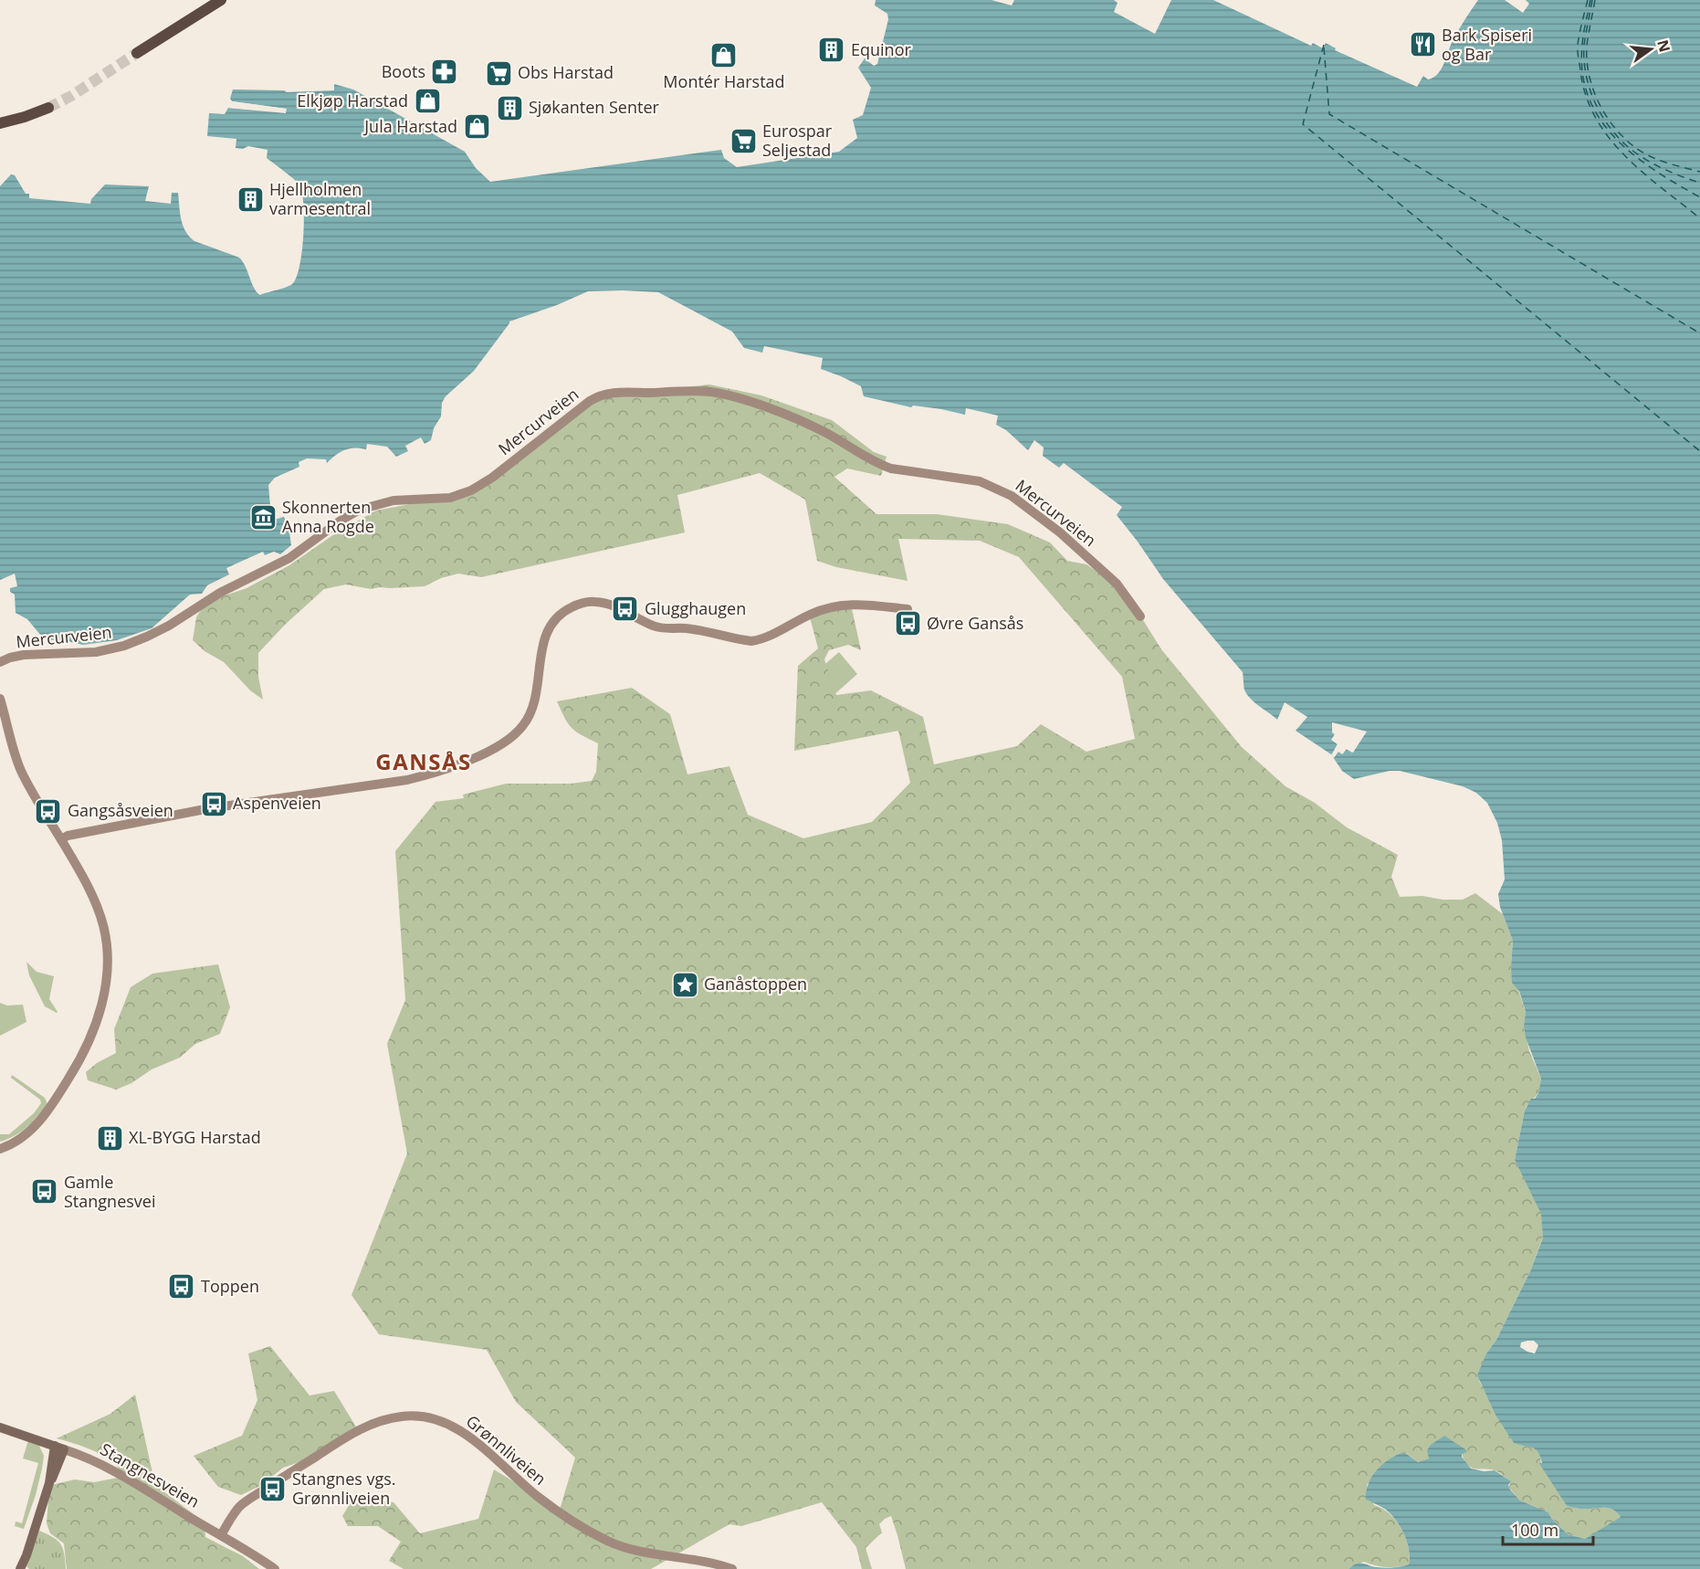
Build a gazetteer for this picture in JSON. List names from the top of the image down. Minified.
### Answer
{"streets":{"main road":["Stangnesveien"],"street":["Mercurveien","Grønnliveien"]},"crossings":[["Grønnliveien","Stangnesveien"]],"districts":["GANSÅS"],"places":{"restaurant":["Bark Spiseri og Bar"],"building":["Equinor","Sjøkanten Senter","Hjellholmen varmesentral","XL-BYGG Harstad"],"shop":["Montér Harstad","Elkjøp Harstad","Jula Harstad"],"pharmacy":["Boots"],"supermarket":["Obs Harstad","Eurospar Seljestad"],"museum":["Skonnerten Anna Rogde"],"bus stop":["Glugghaugen","Øvre Gansås","Aspenveien","Gangsåsveien","Gamle Stangnesvei","Toppen","Stangnes vgs. Grønnliveien"],"place":["Ganåstoppen"]},"scale_bar":"100 m","north":"right"}
